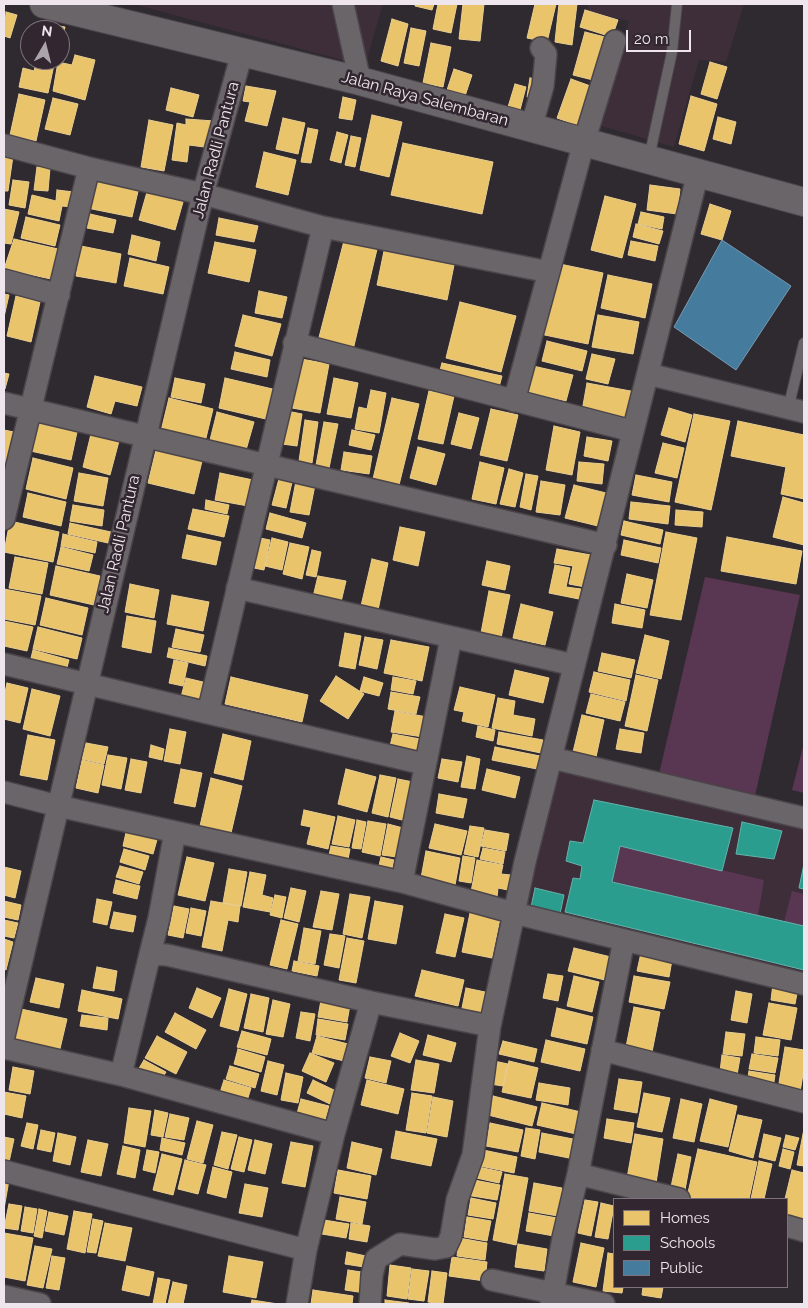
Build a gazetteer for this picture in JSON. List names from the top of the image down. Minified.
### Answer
{"streets":{"main road":["Jalan Raya Salembaran"],"street":["Jalan Radli Pantura"]},"crossings":[["Jalan Raya Salembaran","Jalan Radli Pantura"]],"legend":["Homes","Schools","Public"],"scale_bar":"20 m","north":"top"}
